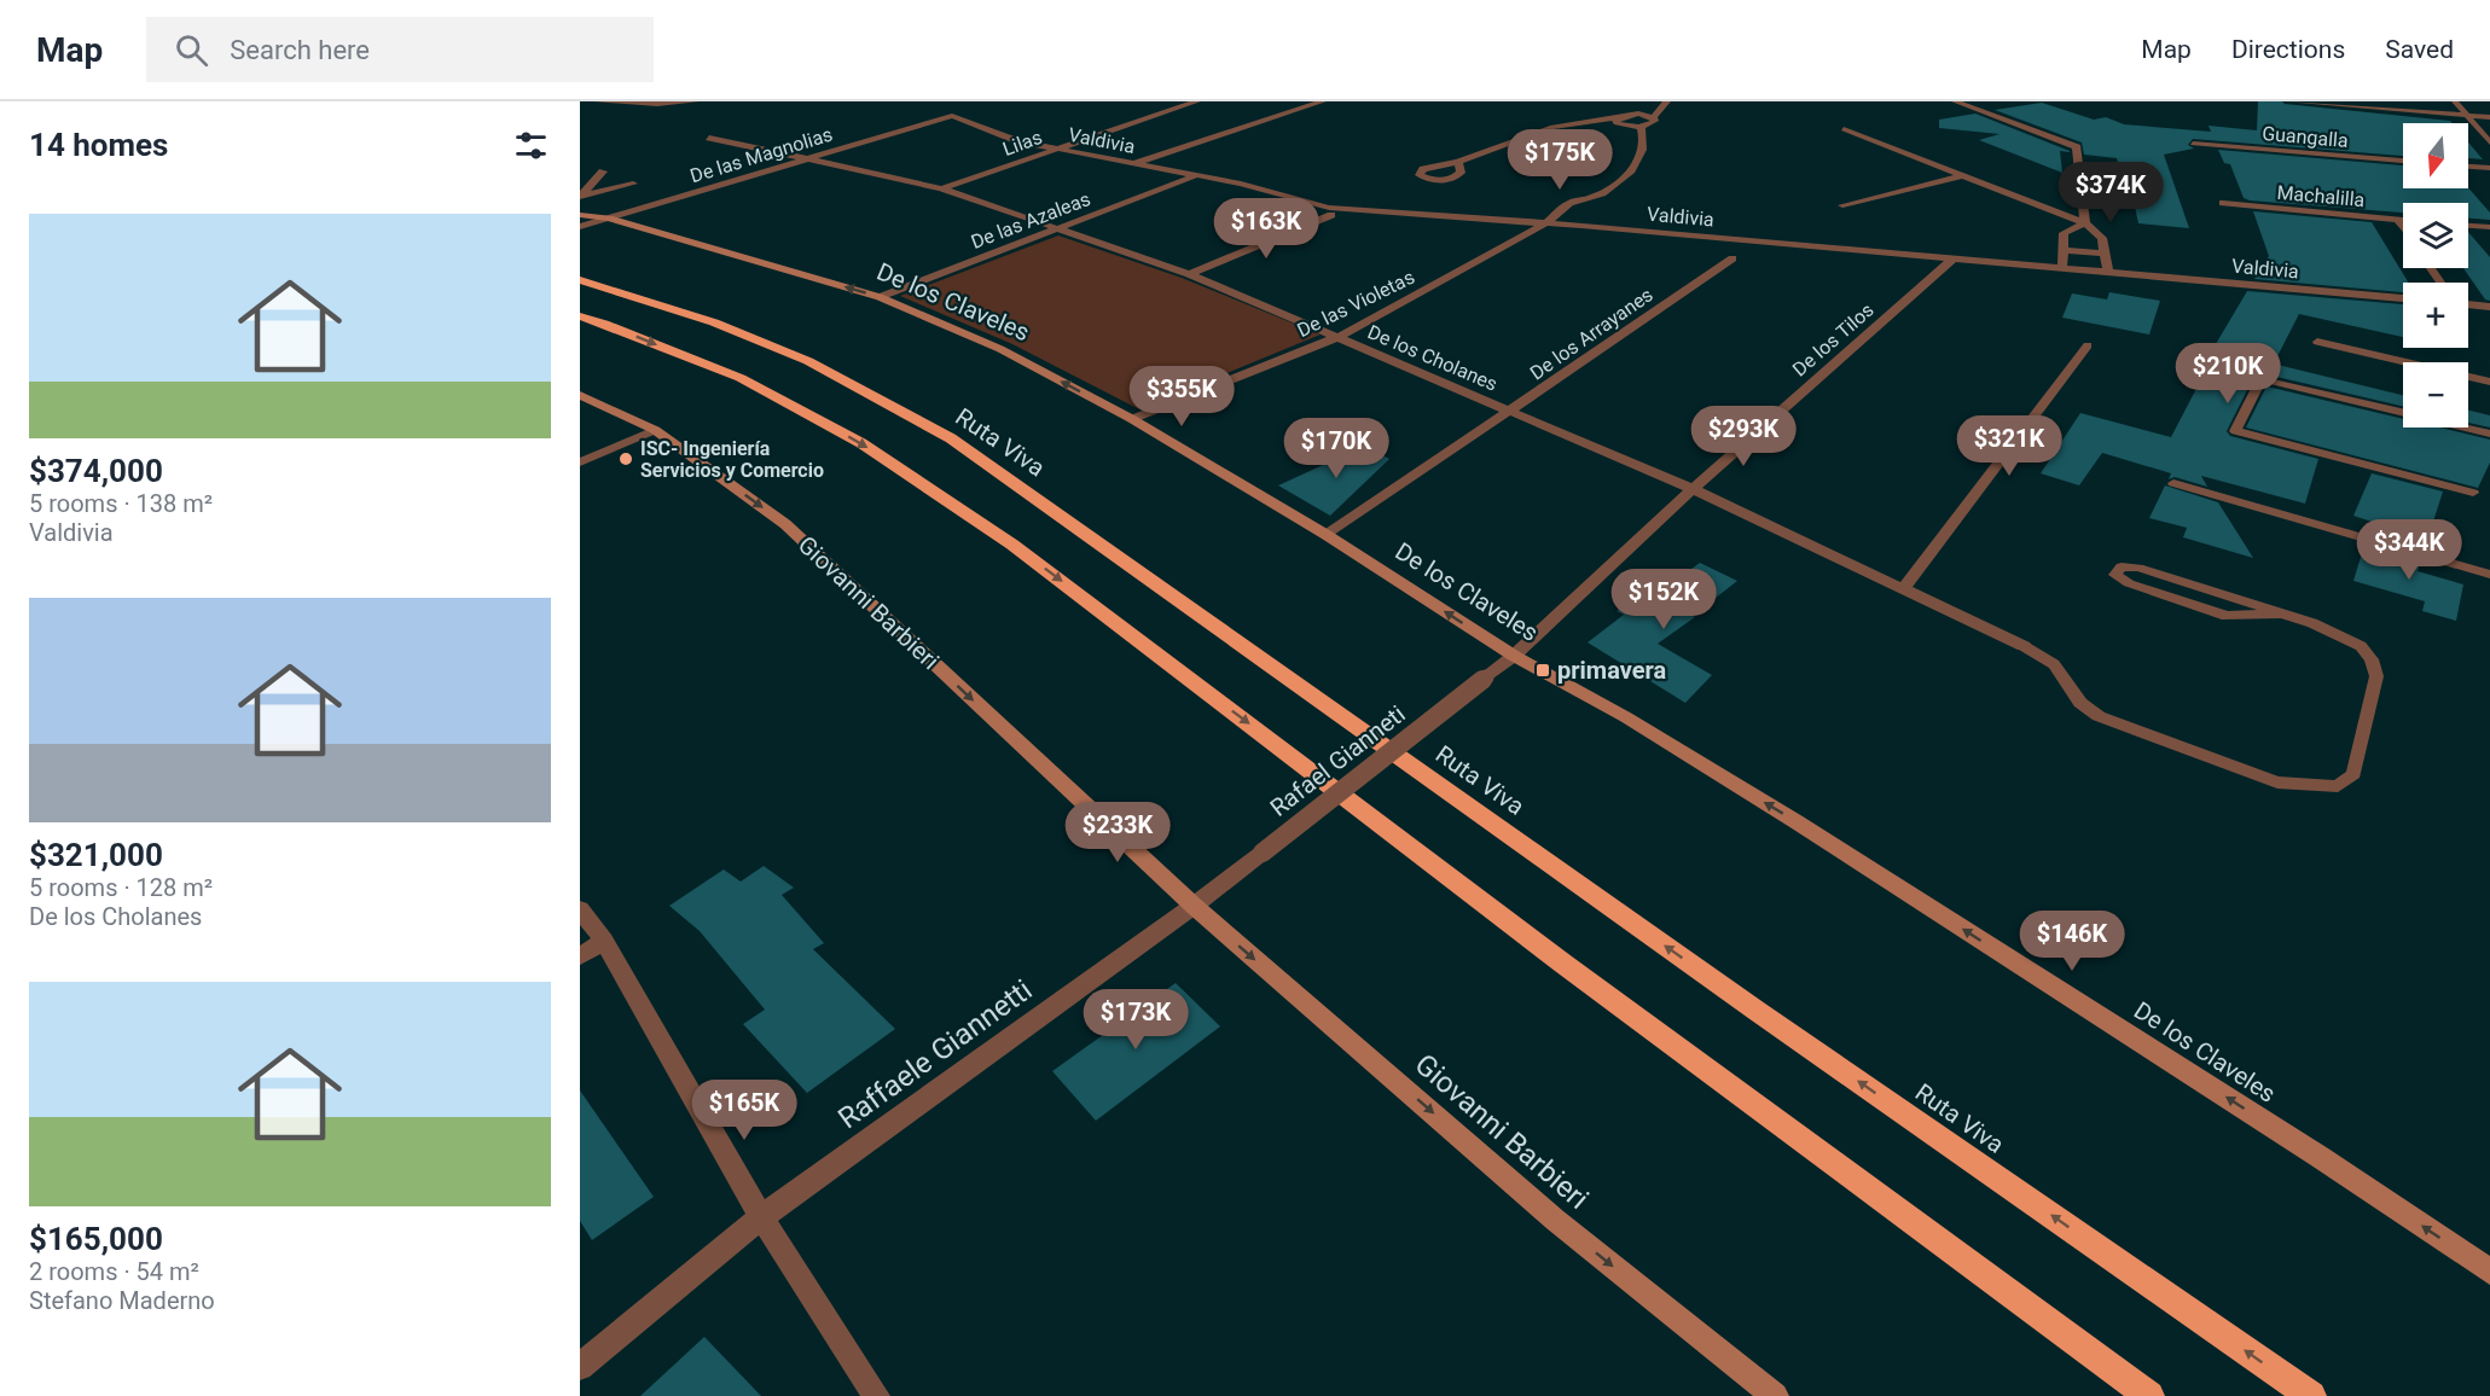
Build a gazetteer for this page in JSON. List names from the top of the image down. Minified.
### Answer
{"streets":{"highway":["Ruta Viva"],"main road":["De los Claveles","Giovanni Barbieri"],"street":["Valdivia","Lilas","De las Magnolias","De las Azaleas","De las Violetas","De los Arrayanes","De los Tilos","De los Cholanes","Rafael Gianneti","Raffaele Giannetti"],"lane":["Guangalla","Machalilla"]},"crossings":[["Valdivia","Lilas"],["Valdivia","De las Magnolias"],["Valdivia","De las Azaleas"],["Valdivia","De las Violetas"],["Valdivia","De los Tilos"],["Lilas","De los Cholanes"],["De las Magnolias","De los Claveles"],["De las Magnolias","De los Cholanes"],["De las Azaleas","De los Claveles"],["De las Azaleas","De los Cholanes"],["De los Claveles","De las Violetas"],["De los Claveles","De los Arrayanes"],["De los Claveles","De los Tilos"],["De los Claveles","Rafael Gianneti"],["De las Violetas","De los Cholanes"],["De los Arrayanes","De los Cholanes"],["De los Tilos","De los Cholanes"],["De los Tilos","Rafael Gianneti"],["Giovanni Barbieri","Rafael Gianneti"],["Giovanni Barbieri","Raffaele Giannetti"],["Rafael Gianneti","Raffaele Giannetti"]],"one_way":["De los Claveles","Giovanni Barbieri"],"places":{"other":["ISC- Ingeniería Servicios y Comercio"],"transit":["primavera"]},"north":"bottom","page":{"header":"Map","search":"Search here","nav":["Map","Directions","Saved"],"heading":"14 homes","map_buttons":["+","−"],"price":["$175K","$374K","$163K","$210K","$355K","$293K","$321K","$170K","$344K","$152K","$233K","$146K","$173K","$165K"],"list":[{"name":"$374,000","note":"5 rooms · 138 m² · Valdivia"},{"name":"$321,000","note":"5 rooms · 128 m² · De los Cholanes"},{"name":"$165,000","note":"2 rooms · 54 m² · Stefano Maderno"}]}}
